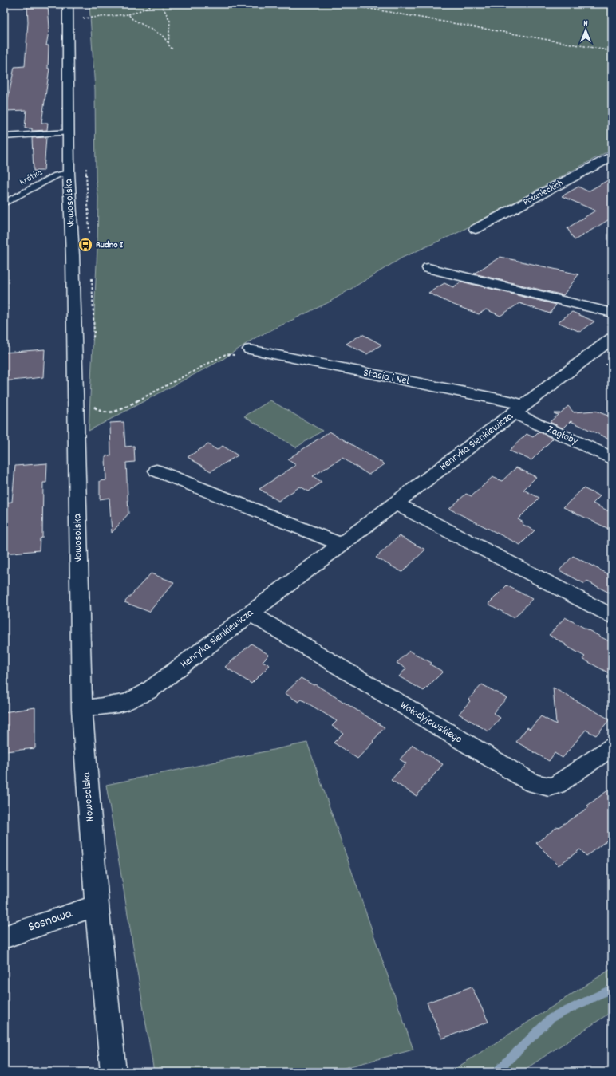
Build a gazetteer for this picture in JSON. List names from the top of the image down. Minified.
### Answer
{"streets":{"street":["Połanieckich","Nowosolska","Stasia i Nel","Zagłoby","Henryka Sienkiewicza","Wołodyjowskiego","Sosnowa"],"lane":["Krótka"]},"crossings":[["Krótka","Nowosolska"],["Nowosolska","Henryka Sienkiewicza"],["Nowosolska","Sosnowa"],["Stasia i Nel","Zagłoby"],["Stasia i Nel","Henryka Sienkiewicza"],["Zagłoby","Henryka Sienkiewicza"],["Henryka Sienkiewicza","Wołodyjowskiego"]],"places":{"bus stop":["Rudno I"]},"north":"top"}
